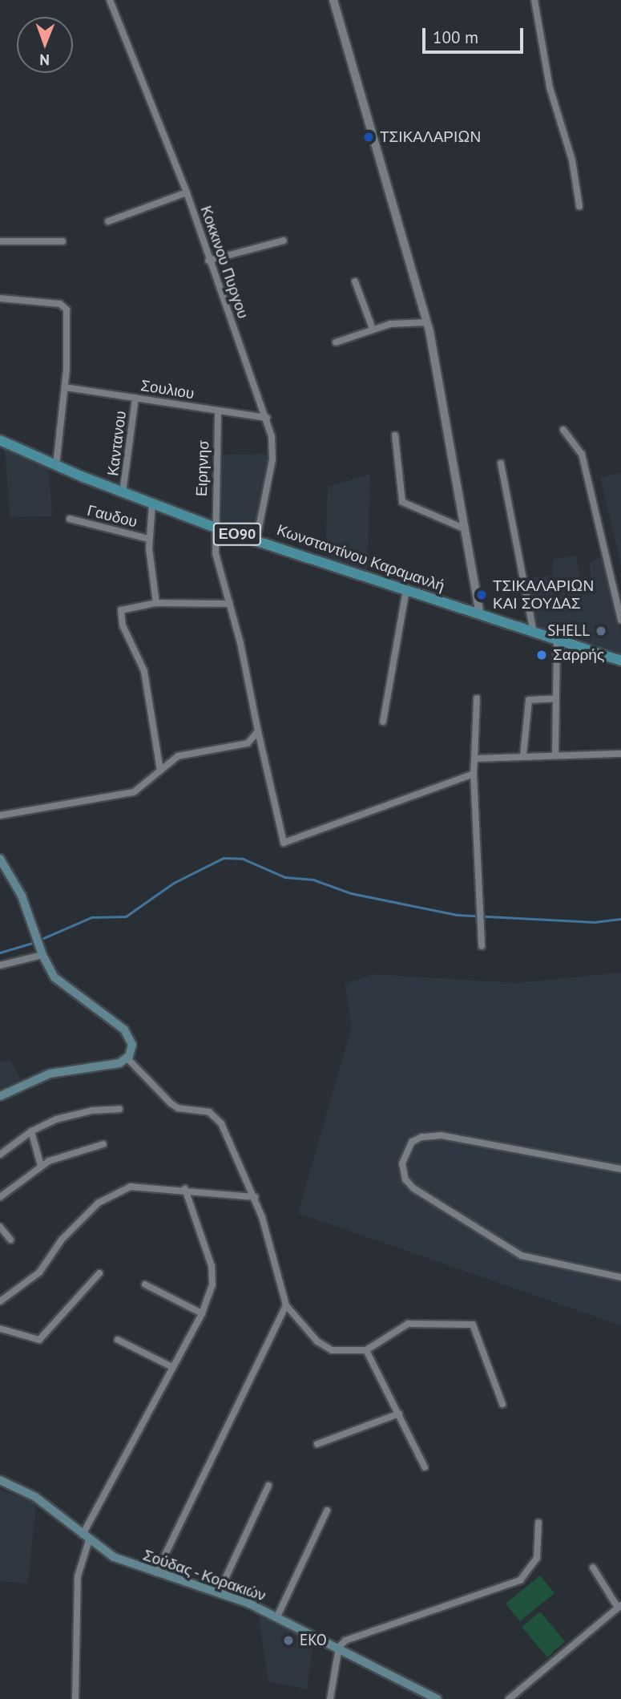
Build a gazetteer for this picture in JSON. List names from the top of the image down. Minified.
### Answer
{"streets":{"main road":["ΕΟ90","Κωνσταντίνου Καραμανλή","Σούδας - Κορακιών"],"street":["Κοκκινου Πυργου","Σουλιου","Καντανου","Ειρηνησ","Γαυδου"]},"crossings":[["Κοκκινου Πυργου","Σουλιου"],["Κοκκινου Πυργου","Κωνσταντίνου Καραμανλή"],["Σουλιου","Καντανου"],["Σουλιου","Ειρηνησ"],["Καντανου","Κωνσταντίνου Καραμανλή"],["Ειρηνησ","Κωνσταντίνου Καραμανλή"]],"places":["ΤΣΙΚΑΛΑΡΙΩΝ","ΤΣΙΚΑΛΑΡΙΩΝ ΚΑΙ ΣΟΥΔΑΣ","SHELL","Σαρρής","EKO"],"scale_bar":"100 m","north":"bottom"}
